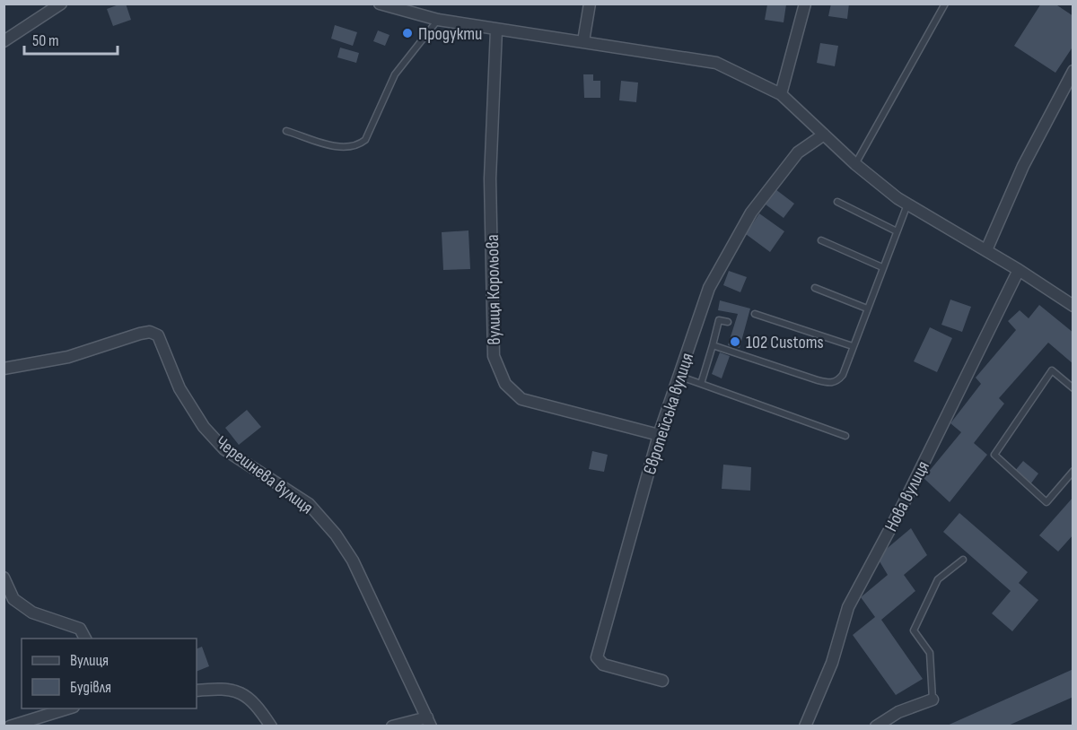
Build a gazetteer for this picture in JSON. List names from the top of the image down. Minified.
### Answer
{"streets":{"street":["вулиця Корольова","Європейська вулиця","Черешнева вулиця","Нова вулиця"]},"crossings":[["вулиця Корольова","Європейська вулиця"]],"places":["Продукти","102 Customs"],"legend":["Вулиця","Будівля"],"scale_bar":"50 m"}
